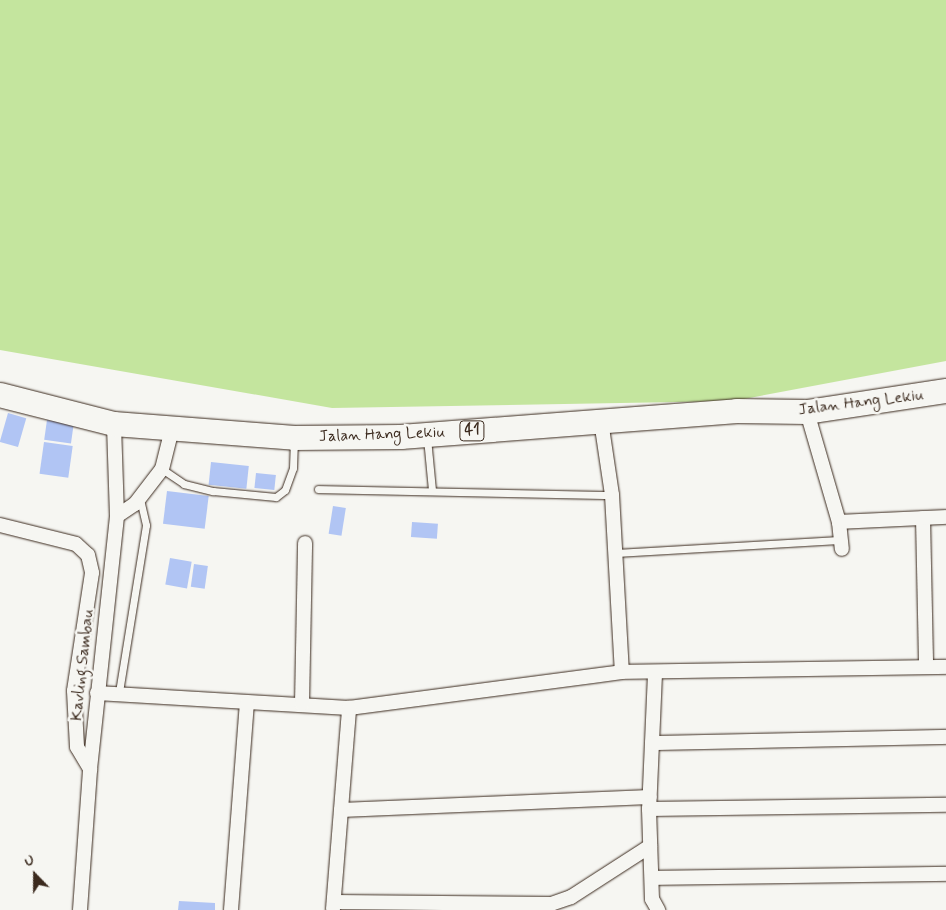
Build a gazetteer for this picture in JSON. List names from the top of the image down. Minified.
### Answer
{"streets":{"highway":["Jalan Hang Lekiu","41"],"street":["Kavling Sambau"]},"crossings":[["Jalan Hang Lekiu","Kavling Sambau"]],"north":"top"}
